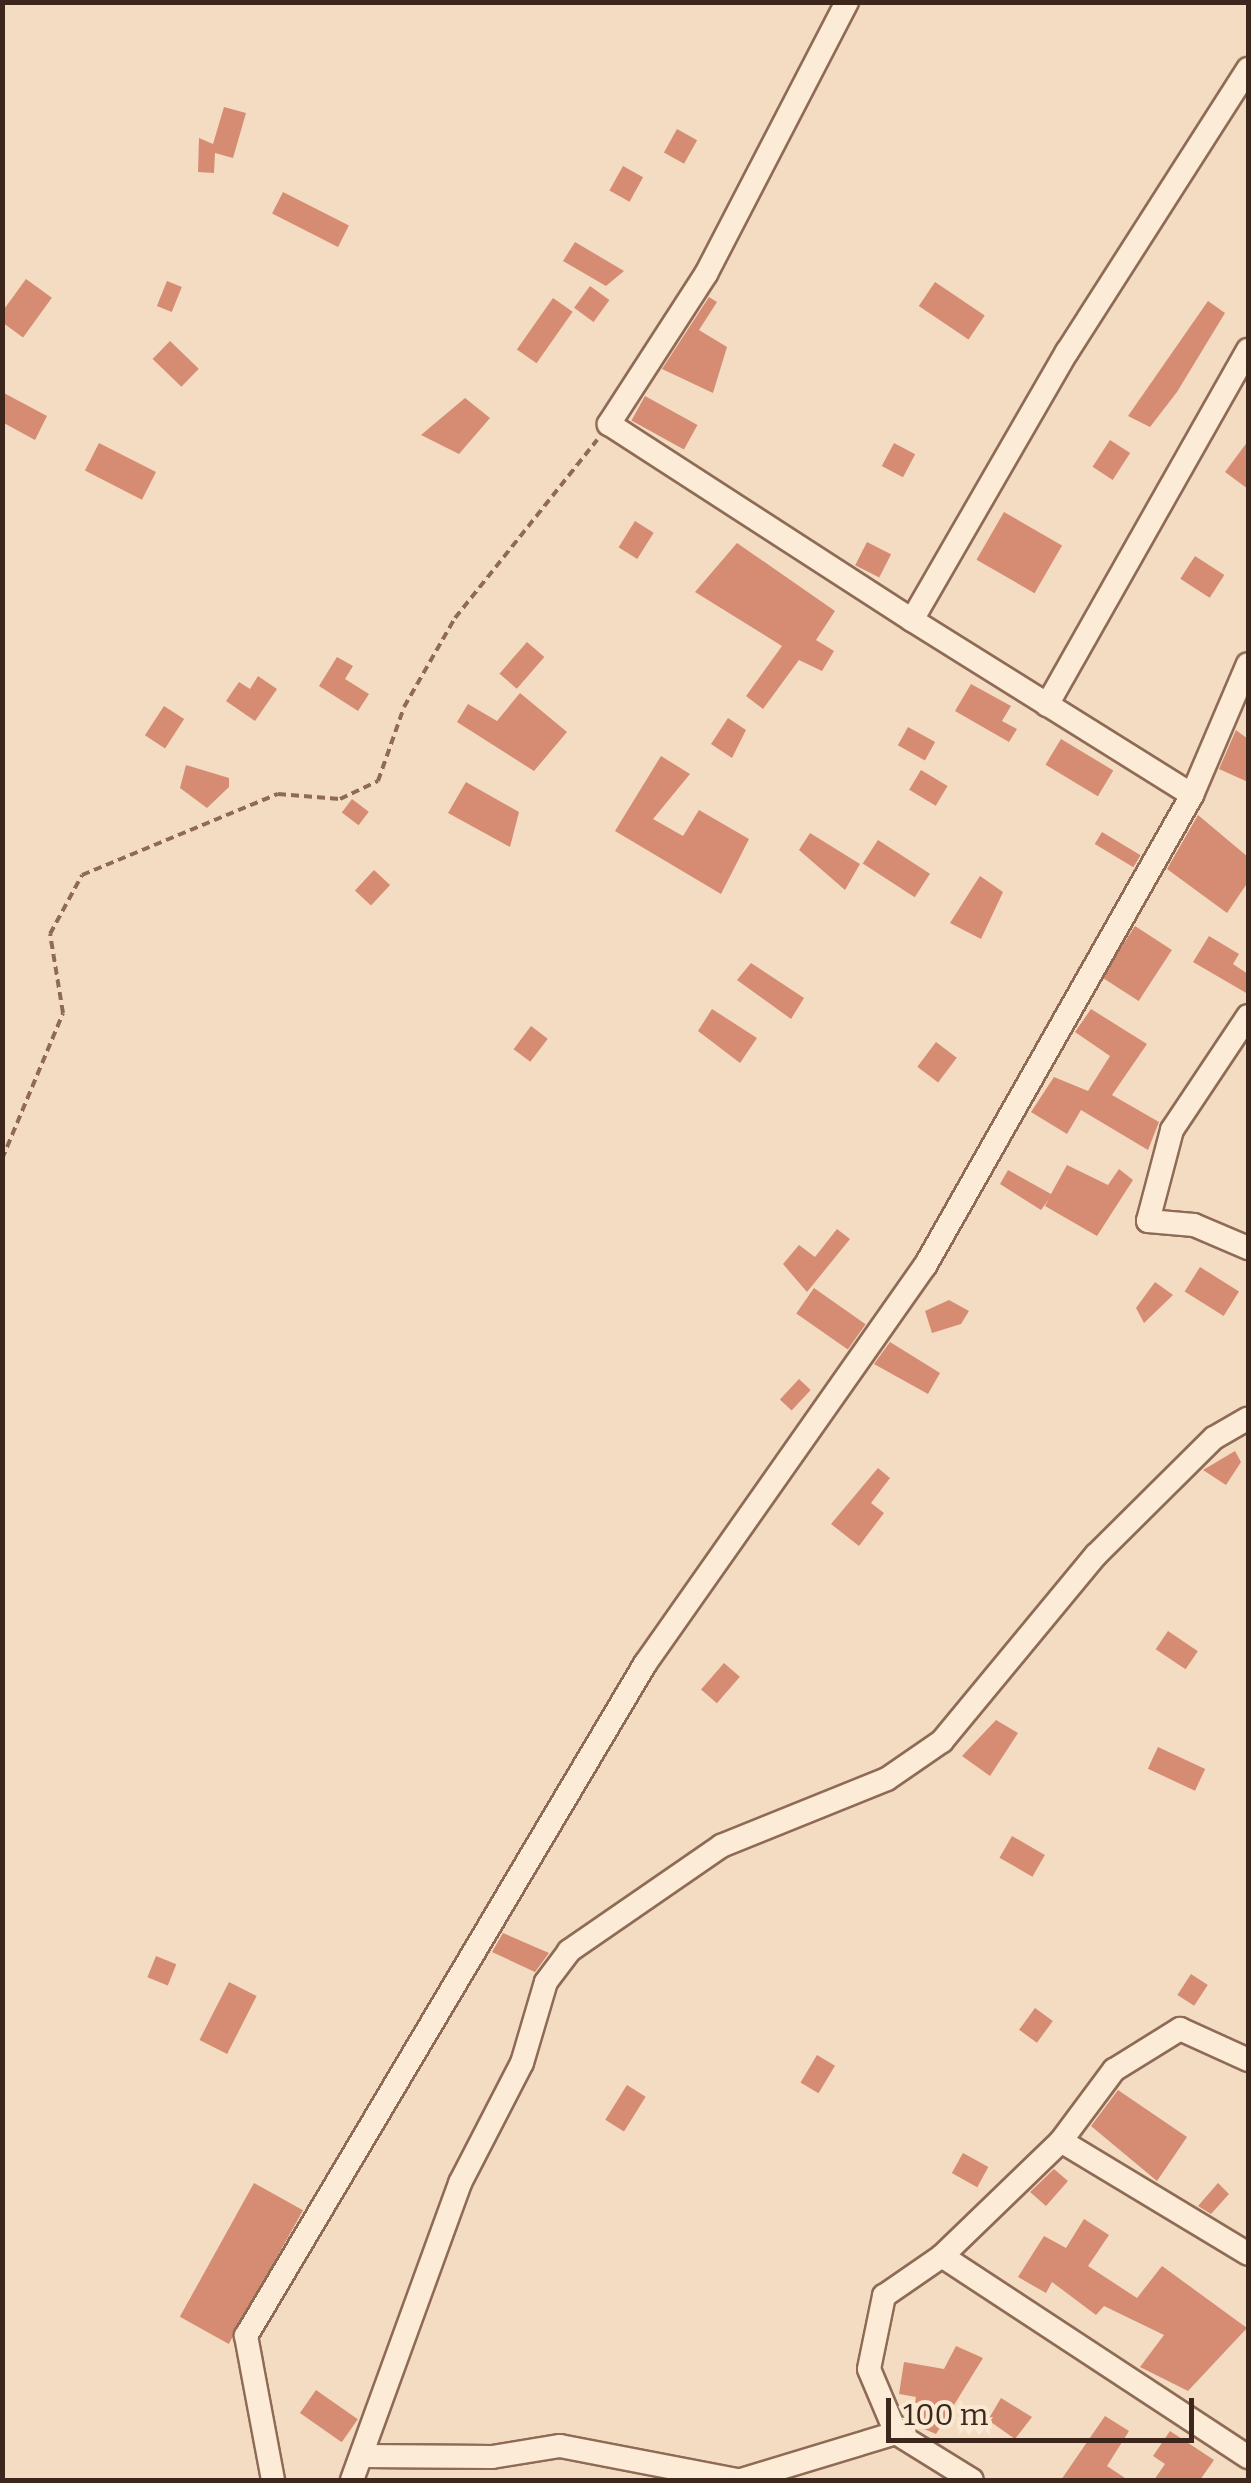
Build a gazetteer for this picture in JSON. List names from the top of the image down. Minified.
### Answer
{"scale_bar":"100 m"}
